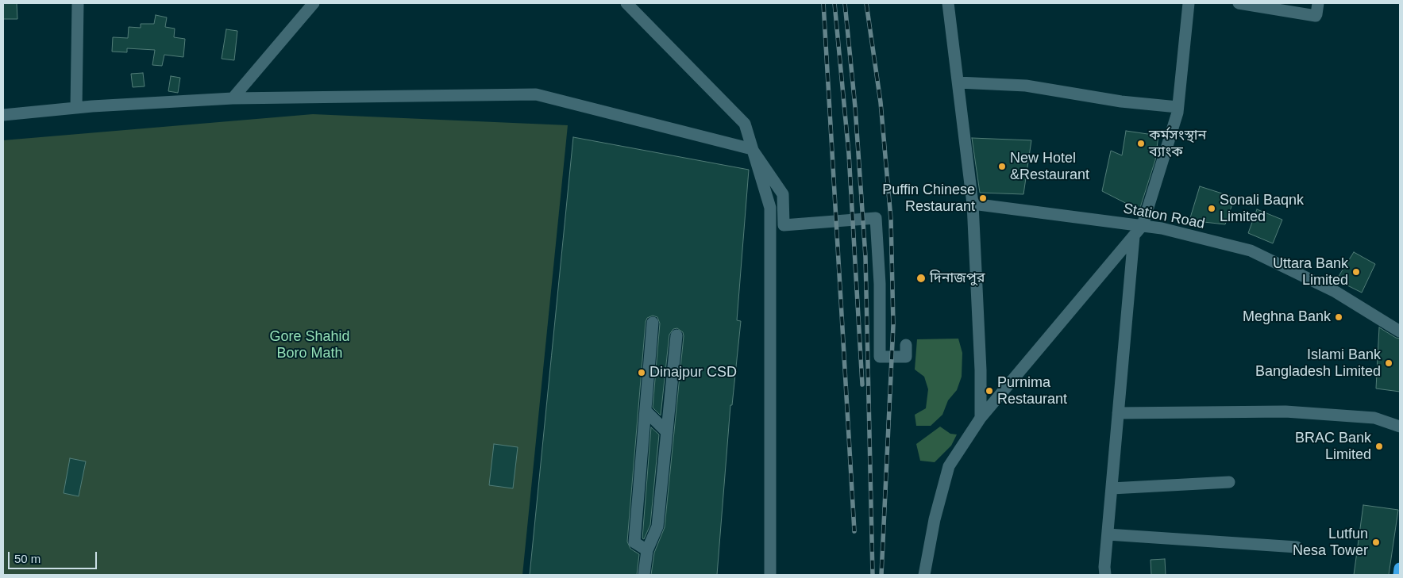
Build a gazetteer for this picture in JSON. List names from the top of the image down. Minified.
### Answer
{"streets":{"street":["Station Road"]},"parks":["Gore Shahid Boro Math"],"places":["কর্মসংস্থান ব্যাংক","New Hotel &Restaurant","Puffin Chinese Restaurant","Sonali Baqnk Limited","Uttara Bank Limited","দিনাজপুর","Meghna Bank","Islami Bank Bangladesh Limited","Dinajpur CSD","Purnima Restaurant","BRAC Bank Limited","Lutfun Nesa Tower"],"scale_bar":"50 m"}
